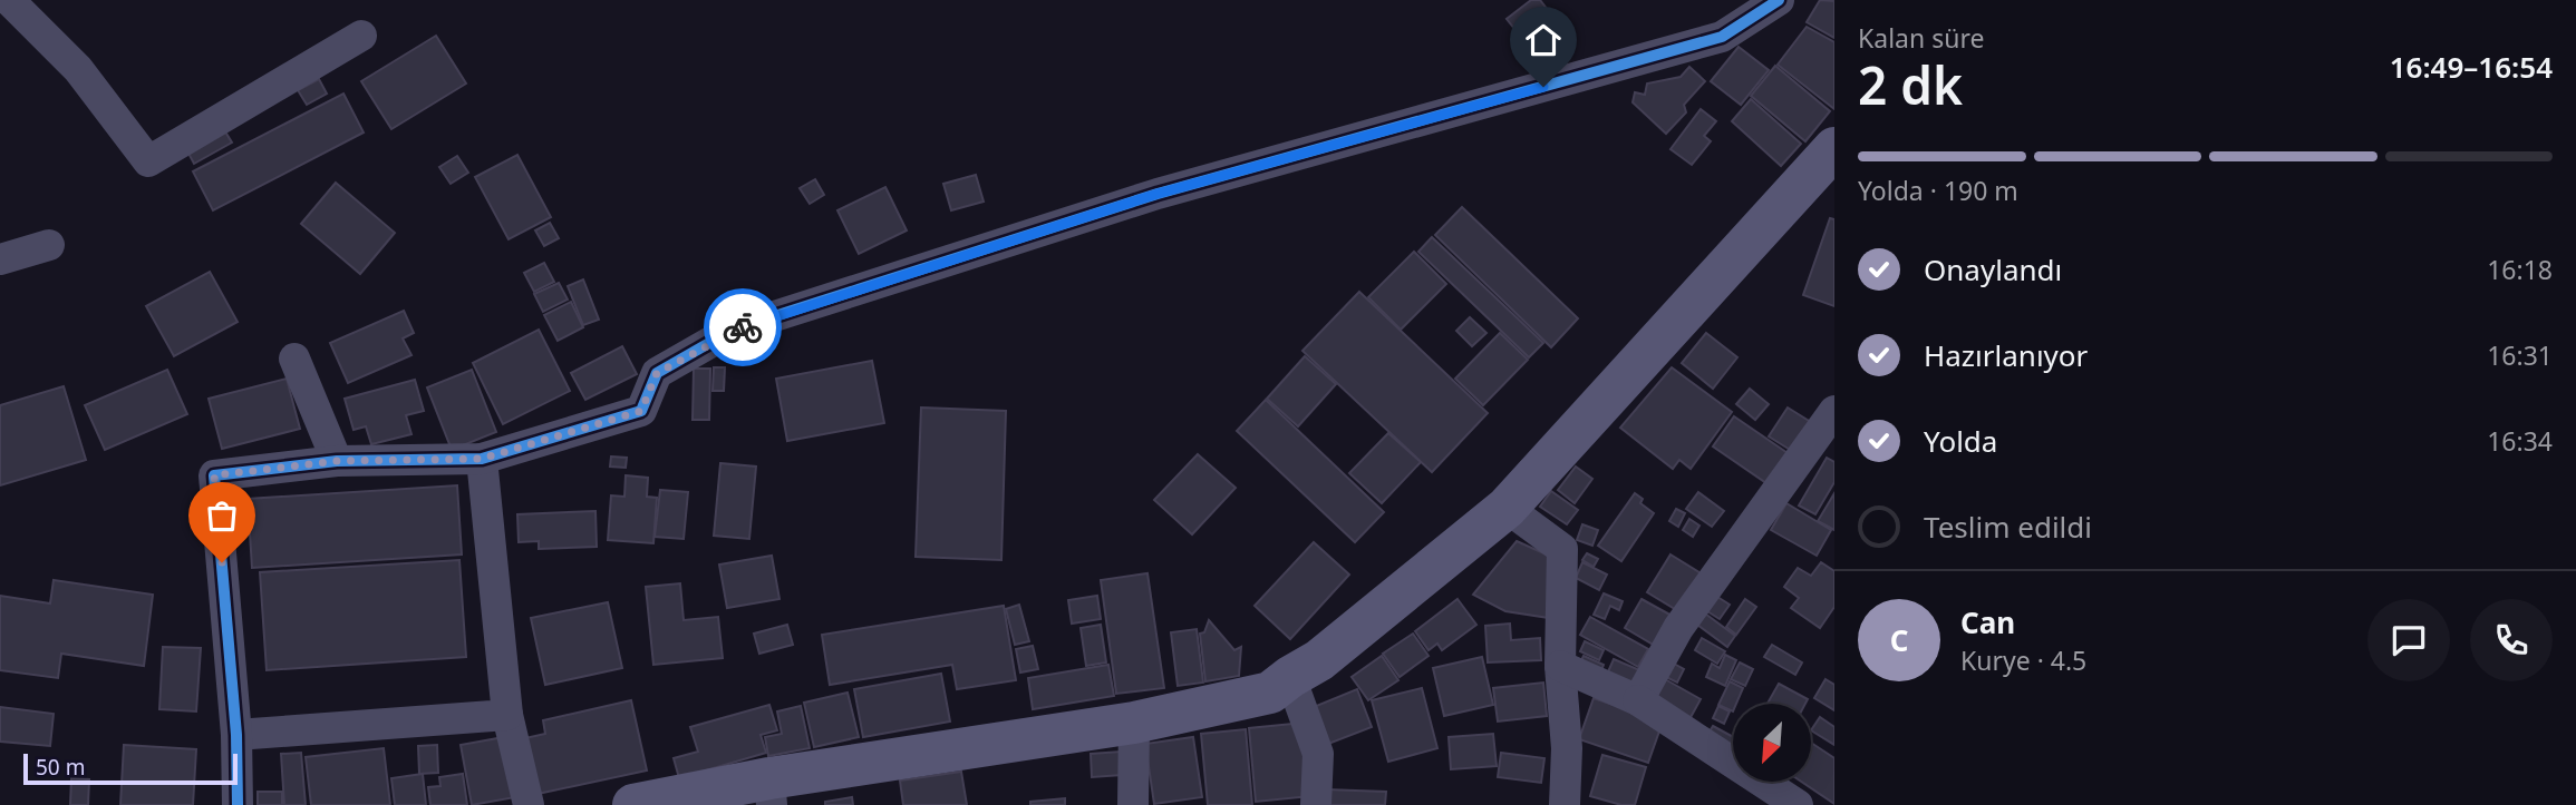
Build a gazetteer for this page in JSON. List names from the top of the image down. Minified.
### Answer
{"scale_bar":"50 m","north":"bottom left","page":{"heading":["2 dk","Kalan süre","16:49–16:54"],"panel":["Can","Kurye · 4.5"],"bar":"Yolda · 190 m","list":[["Onaylandı","16:18"],["Hazırlanıyor","16:31"],["Yolda","16:34"],"Teslim edildi"],"round":"C","scale":"50 m"}}
